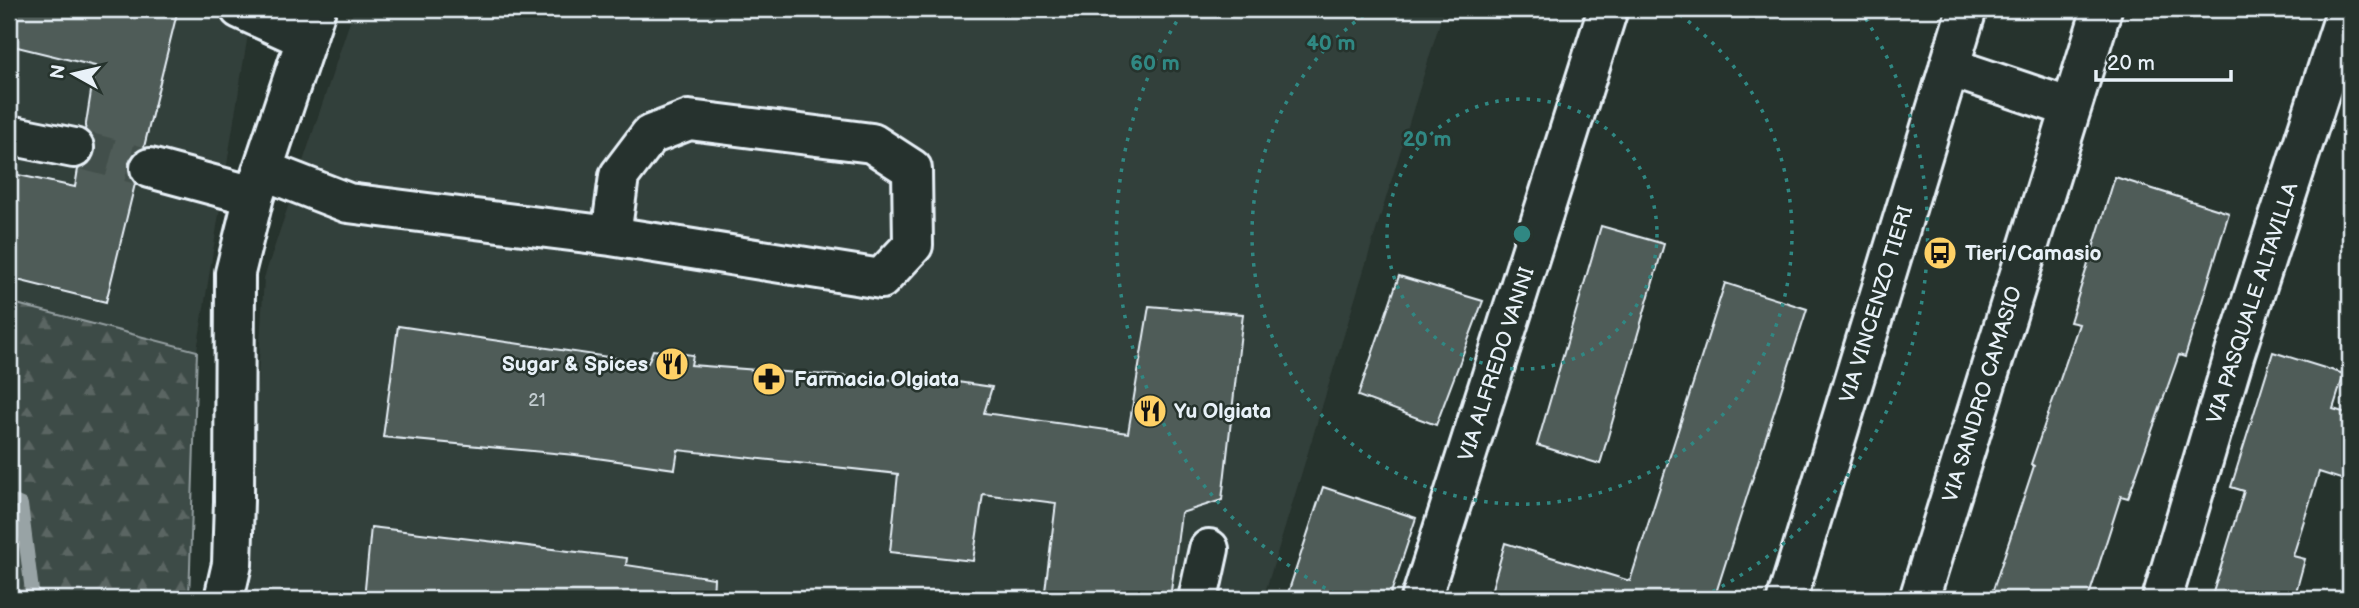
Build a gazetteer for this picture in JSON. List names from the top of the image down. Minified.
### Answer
{"streets":{"street":["VIA PASQUALE ALTAVILLA","VIA VINCENZO TIERI","VIA ALFREDO VANNI","VIA SANDRO CAMASIO"]},"places":{"bus stop":["Tieri/Camasio"],"restaurant":["Sugar & Spices","Yu Olgiata"],"pharmacy":["Farmacia Olgiata"]},"house_numbers":["21"],"scale_bar":"20 m","north":"left","rings":["40 m","60 m","20 m"]}
